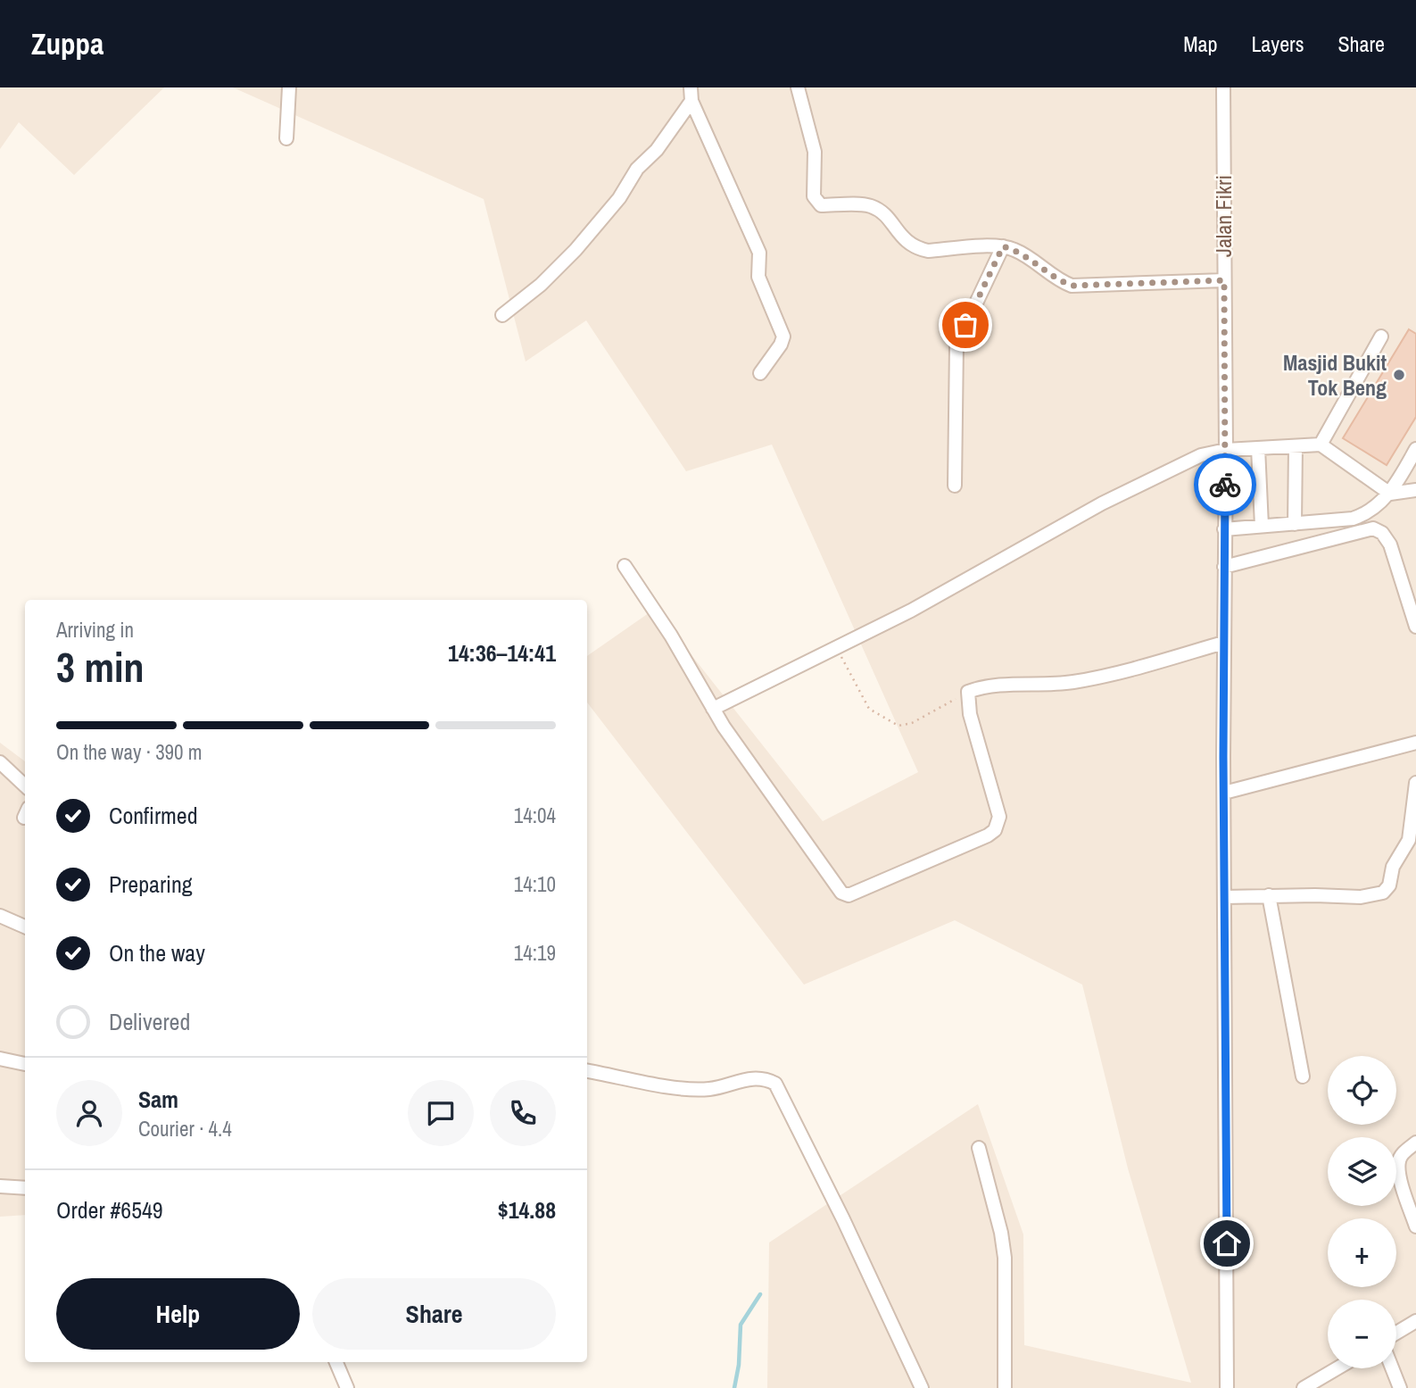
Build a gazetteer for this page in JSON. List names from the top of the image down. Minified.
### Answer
{"streets":{"street":["Jalan Fikri"]},"places":["Masjid Bukit Tok Beng"],"page":{"header":"Zuppa","nav":["Map","Layers","Share"],"heading":["3 min","Arriving in","14:36–14:41"],"panel":["Sam","Courier · 4.4","Order #6549","$14.88"],"bar":"On the way · 390 m","list":[["Confirmed","14:04"],["Preparing","14:10"],["On the way","14:19"],"Delivered"],"map_buttons":["+","−"],"buttons":["Help","Share"]}}
